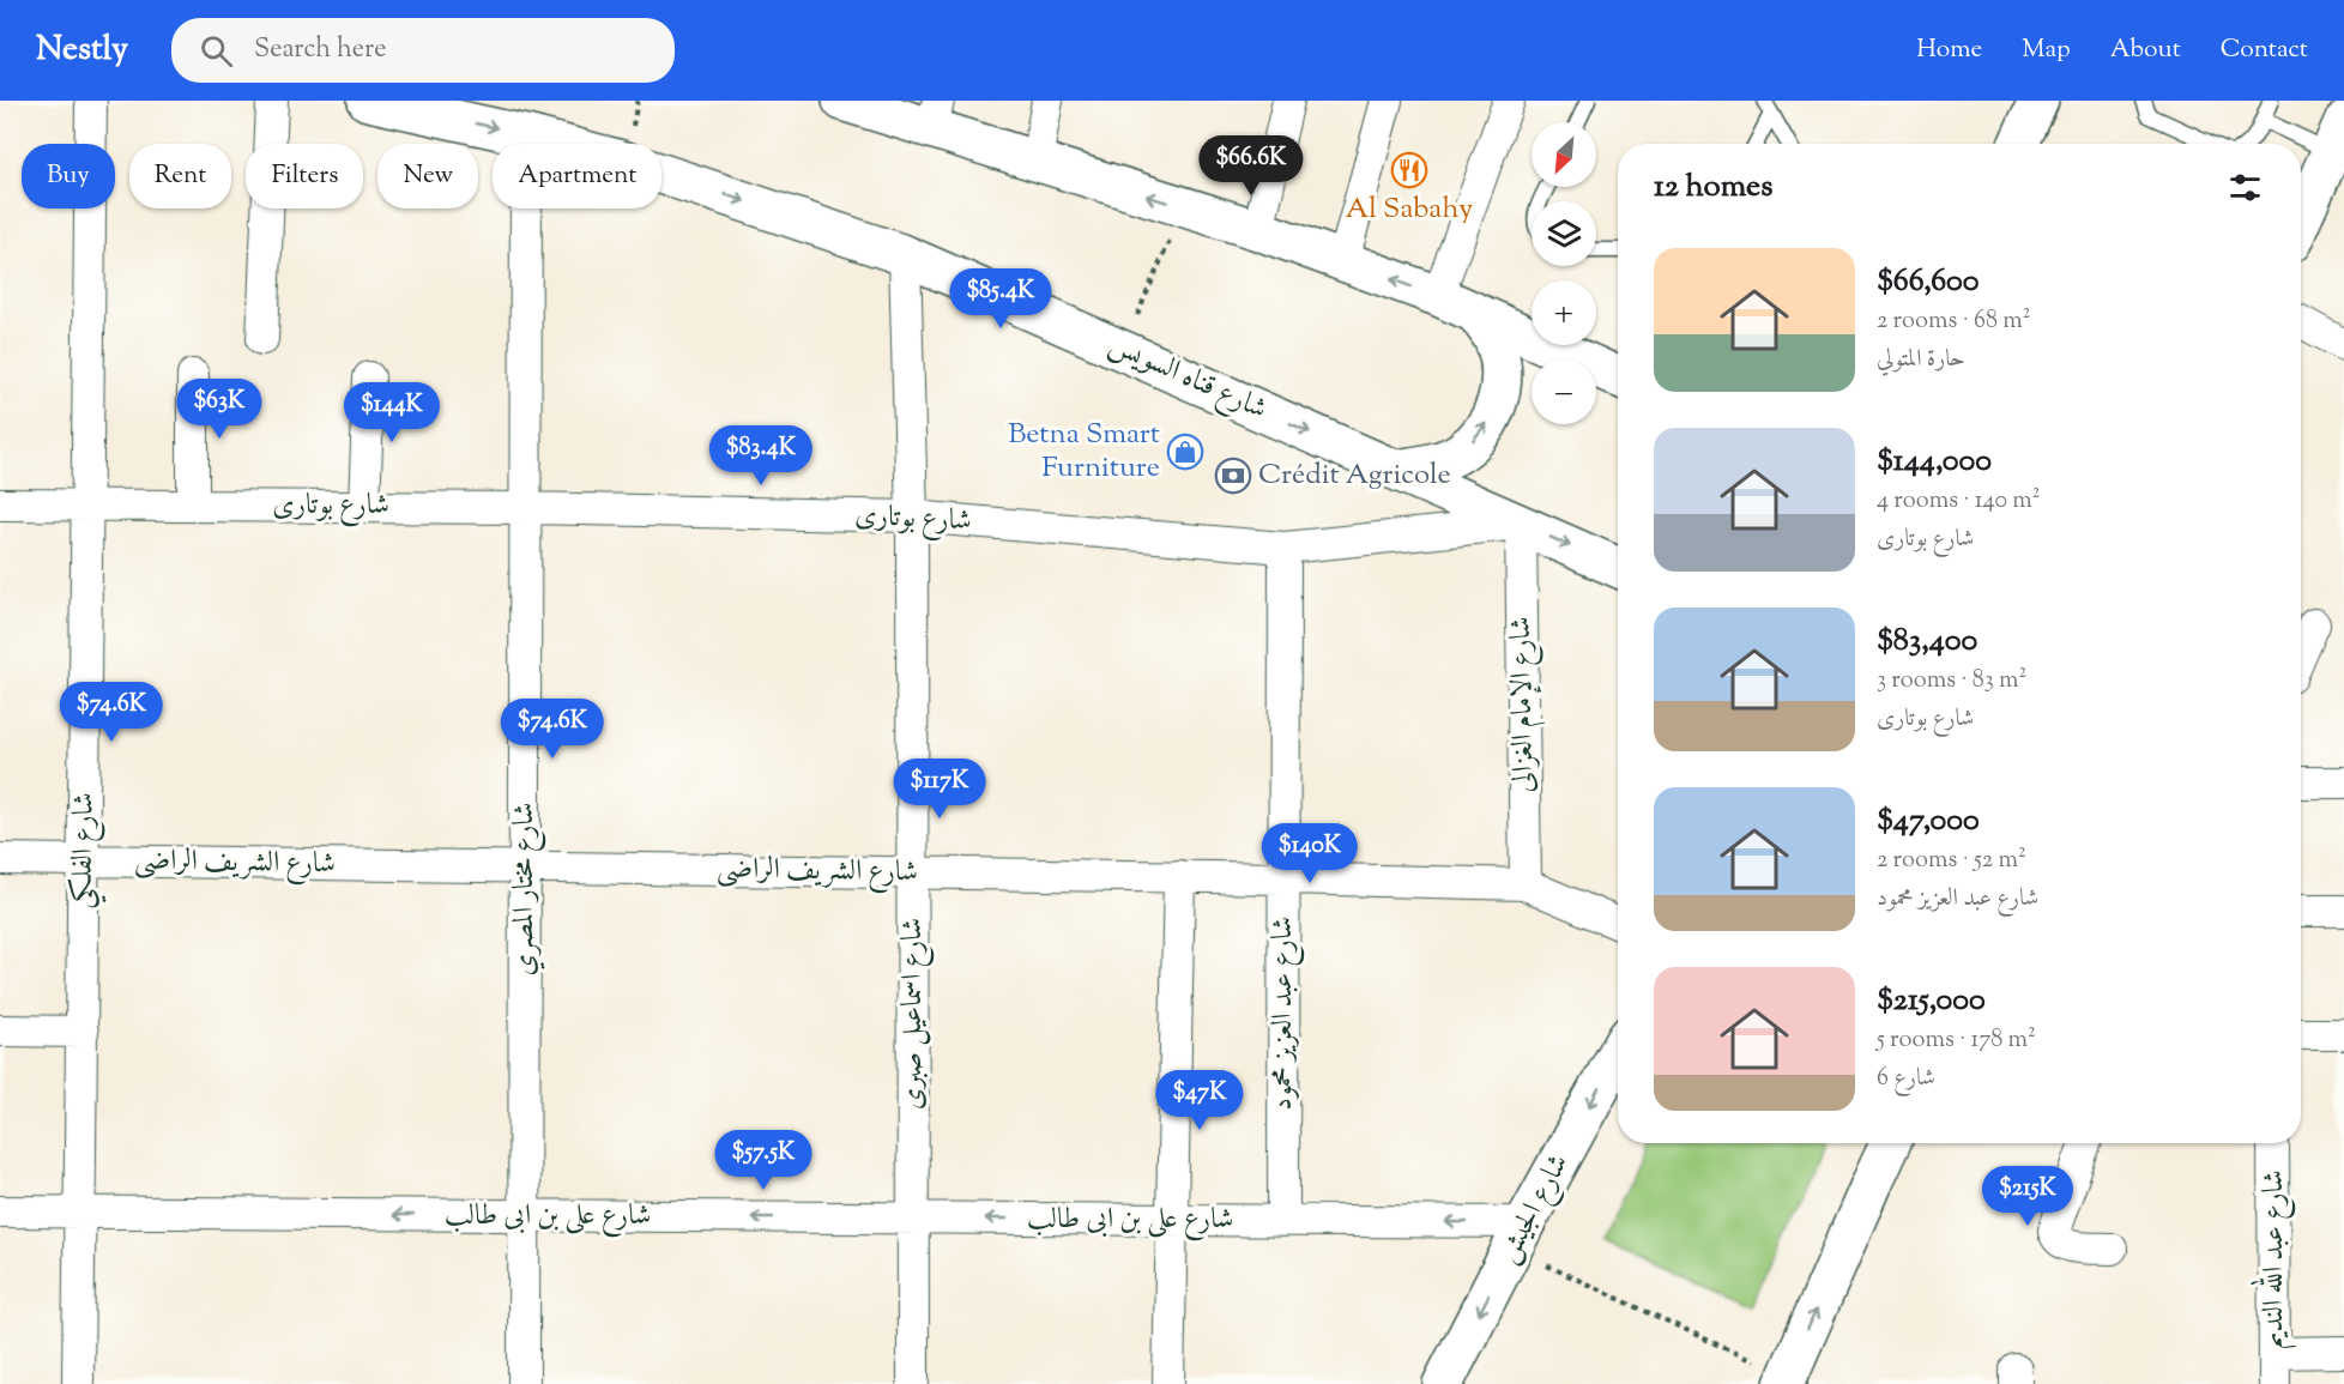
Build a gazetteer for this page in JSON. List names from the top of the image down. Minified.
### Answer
{"streets":{"main road":["شارع قناه السويس","شارع الجيش"],"street":["شارع بوتارى","شارع الإمام الغزالى","شارع الفلكي","شارع الشريف الراضى","شارع مختار المصري","شارع اسماعيل صبرى","شارع عبد العزيز محمود","شارع على بن ابى طالب","شارع عبد الله النديم"]},"crossings":[["شارع قناه السويس","شارع بوتارى"],["شارع قناه السويس","شارع الإمام الغزالى"],["شارع قناه السويس","شارع مختار المصري"],["شارع قناه السويس","شارع اسماعيل صبرى"],["شارع بوتارى","شارع الإمام الغزالى"],["شارع بوتارى","شارع الفلكي"],["شارع بوتارى","شارع مختار المصري"],["شارع بوتارى","شارع اسماعيل صبرى"],["شارع بوتارى","شارع عبد العزيز محمود"],["شارع الإمام الغزالى","شارع الشريف الراضى"],["شارع الفلكي","شارع الشريف الراضى"],["شارع الفلكي","شارع على بن ابى طالب"],["شارع الشريف الراضى","شارع مختار المصري"],["شارع الشريف الراضى","شارع اسماعيل صبرى"],["شارع الشريف الراضى","شارع عبد العزيز محمود"],["شارع مختار المصري","شارع على بن ابى طالب"],["شارع اسماعيل صبرى","شارع على بن ابى طالب"],["شارع عبد العزيز محمود","شارع على بن ابى طالب"],["شارع الجيش","شارع على بن ابى طالب"]],"one_way":["شارع على بن ابى طالب"],"places":{"restaurant":["Al Sabahy"],"shop":["Betna Smart Furniture"],"bank":["Crédit Agricole"]},"north":"bottom left","page":{"header":"Nestly","search":"Search here","nav":["Home","Map","About","Contact"],"map_buttons":["+","−"],"price":["$66.6K","$85.4K","$63K","$144K","$83.4K","$74.6K","$74.6K","$117K","$140K","$47K","$57.5K","$215K"],"chip":["Buy","Rent","Filters","New","Apartment"],"heading":"12 homes","list":[{"name":"$66,600","note":"2 rooms · 68 m² · حارة المتولي"},{"name":"$144,000","note":"4 rooms · 140 m² · شارع بوتارى"},{"name":"$83,400","note":"3 rooms · 83 m² · شارع بوتارى"},{"name":"$47,000","note":"2 rooms · 52 m² · شارع عبد العزيز محمود"},{"name":"$215,000","note":"5 rooms · 178 m² · شارع 6"}]}}
